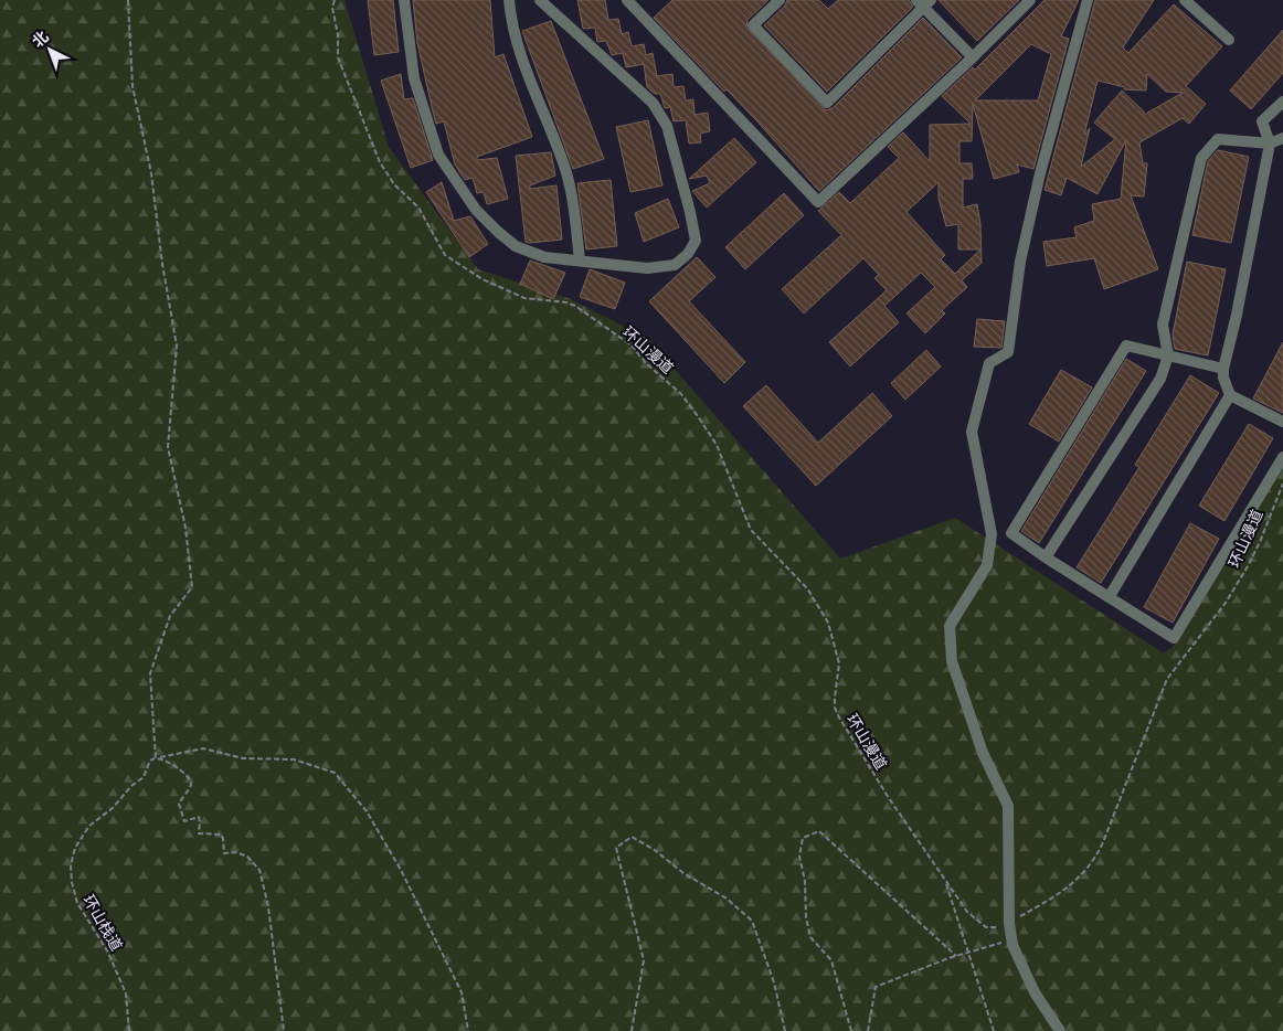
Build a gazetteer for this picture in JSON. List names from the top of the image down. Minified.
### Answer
{"streets":{"path":["环山漫道","环山栈道"]},"north":"top left"}
